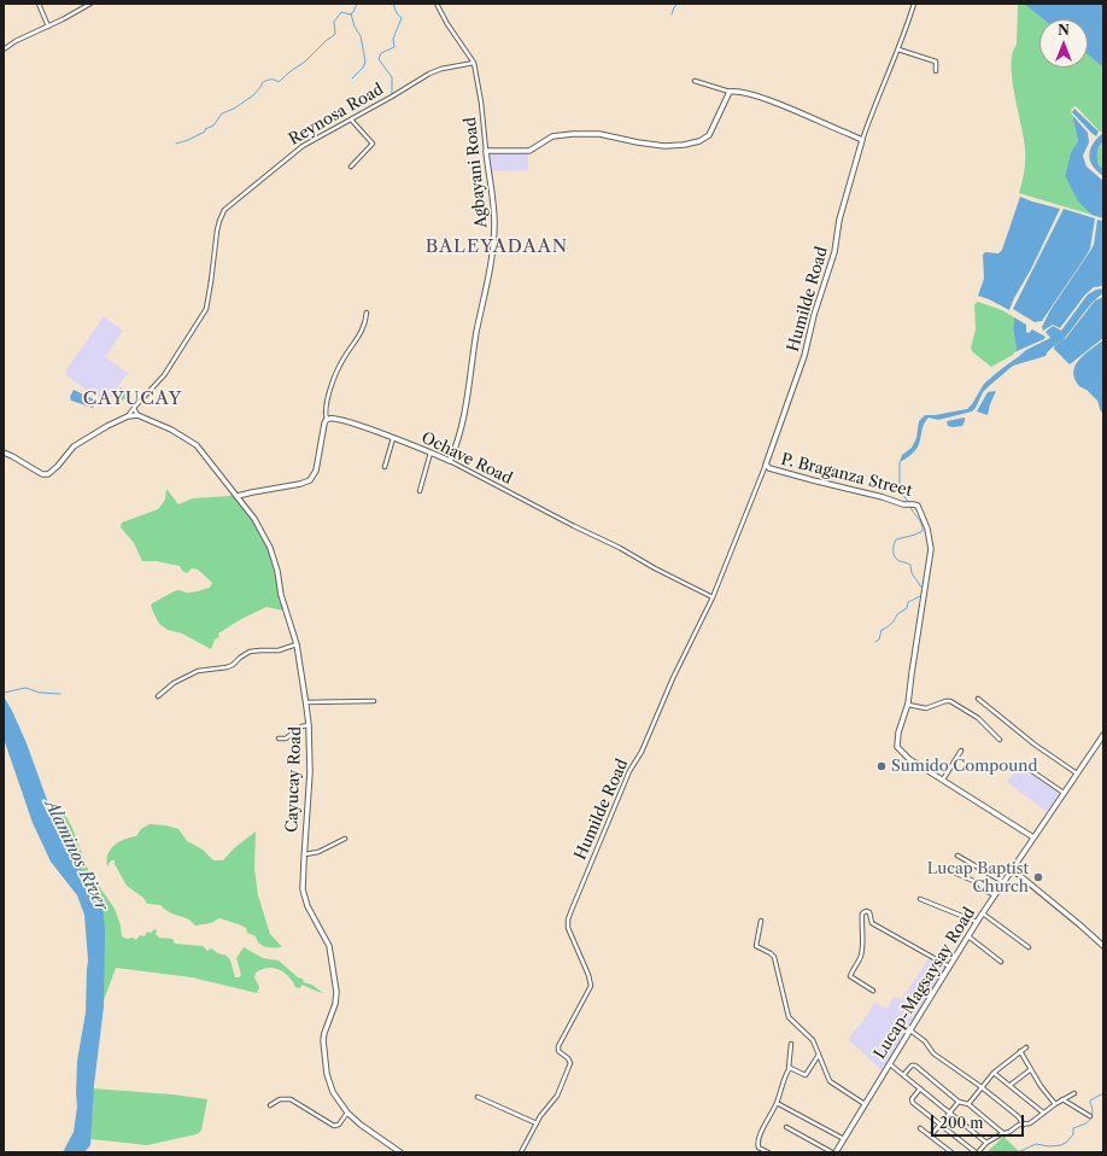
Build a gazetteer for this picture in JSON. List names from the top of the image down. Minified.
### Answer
{"streets":{"street":["Reynosa Road","Agbayani Road","Humilde Road","Ochave Road","P. Braganza Street","Cayucay Road","Lucap-Magsaysay Road"]},"crossings":[["Reynosa Road","Agbayani Road"],["Agbayani Road","Ochave Road"],["Humilde Road","Ochave Road"],["Humilde Road","P. Braganza Street"]],"districts":["BALEYADAAN","CAYUCAY"],"water":["Alaminos River"],"places":["Sumido Compound","Lucap Baptist Church"],"scale_bar":"200 m","north":"top"}
